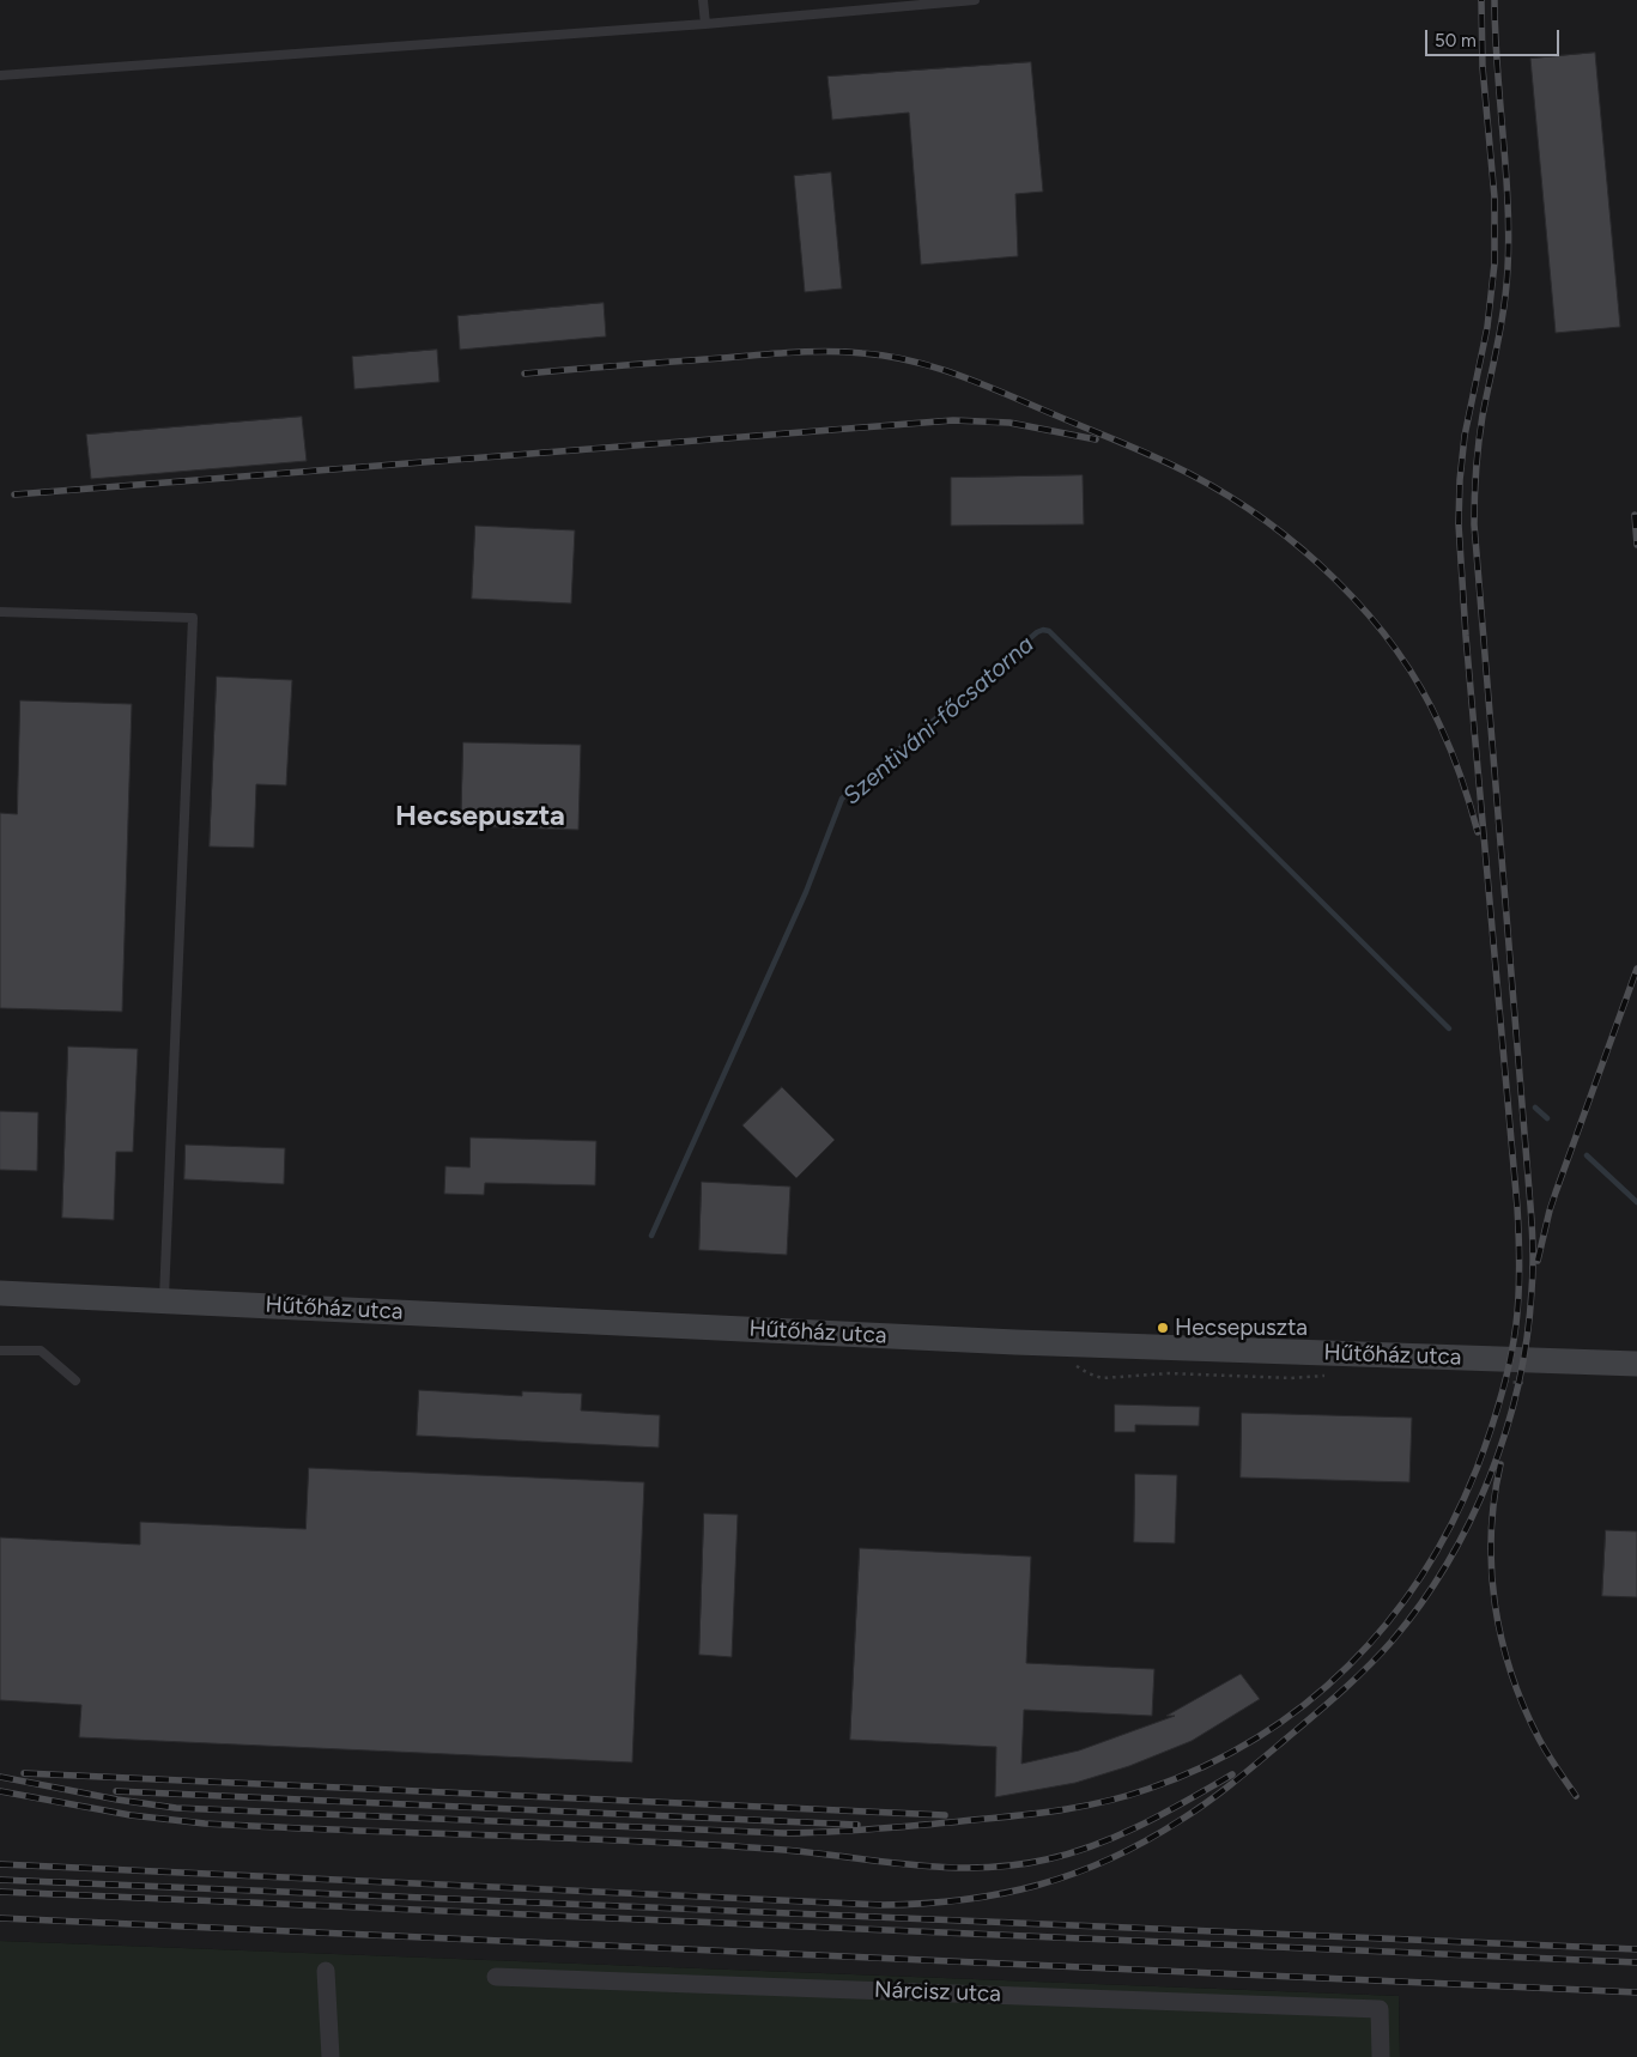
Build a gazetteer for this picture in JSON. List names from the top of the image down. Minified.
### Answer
{"streets":{"street":["Hűtőház utca","Nárcisz utca"]},"districts":["Hecsepuszta"],"water":["Szentiváni-főcsatorna"],"places":["Hecsepuszta"],"scale_bar":"50 m"}
